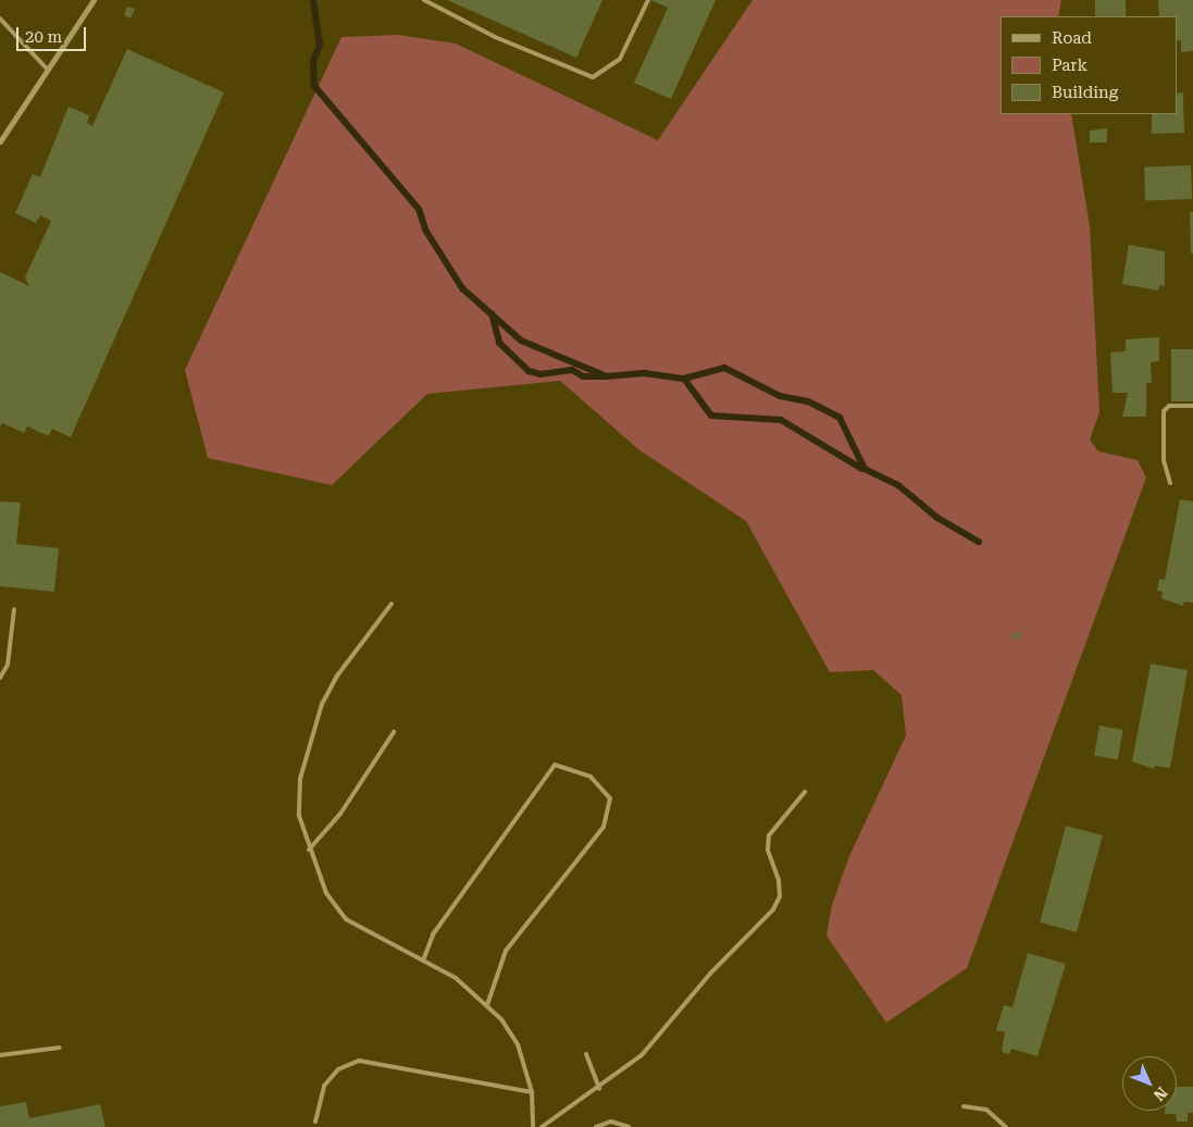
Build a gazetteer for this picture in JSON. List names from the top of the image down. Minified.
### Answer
{"legend":["Road","Park","Building"],"scale_bar":"20 m","north":"bottom right"}
